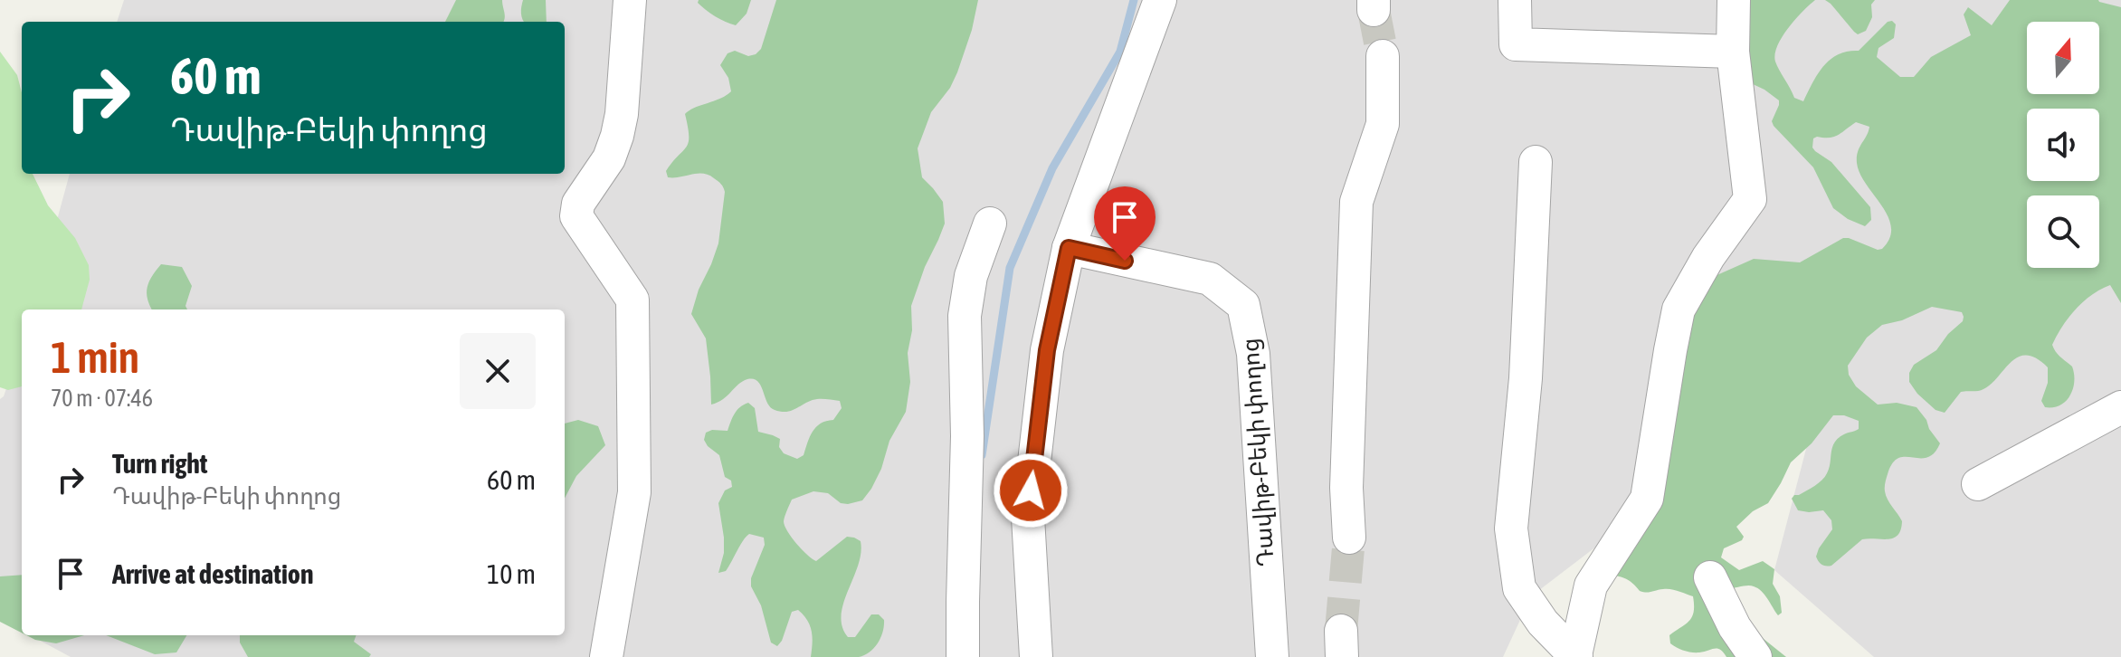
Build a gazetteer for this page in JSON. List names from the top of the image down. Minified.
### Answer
{"streets":{"street":["Դավիթ-Բեկի փողոց"]},"north":"top","page":{"turn":["60 m","Դավիթ-Բեկի փողոց"],"heading":["1 min","70 m · 07:46"],"list":[{"name":"Turn right","note":"Դավիթ-Բեկի փողոց","value":"60 m"},{"name":"Arrive at destination","value":"10 m"}]}}
